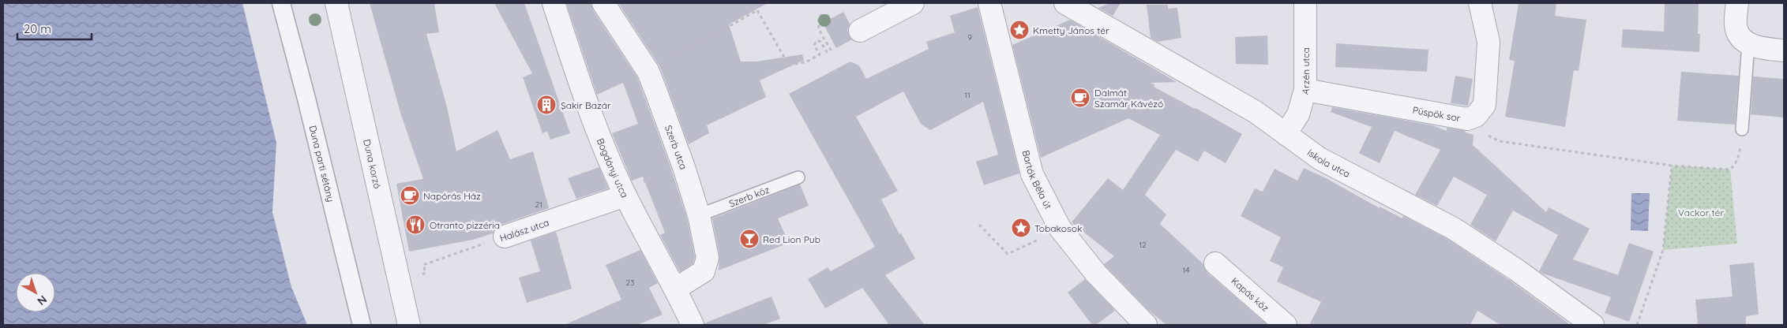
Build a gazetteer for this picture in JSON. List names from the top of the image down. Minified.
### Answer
{"streets":{"street":["Arzén utca","Püspök sor","Szerb utca","Iskola utca","Duna parti sétány","Duna korzó","Bogdányi utca","Bartók Béla út","Halász utca","Kapás köz"],"lane":["Szerb köz"]},"crossings":[["Arzén utca","Püspök sor"],["Arzén utca","Iskola utca"],["Szerb utca","Bogdányi utca"],["Szerb utca","Szerb köz"],["Bogdányi utca","Halász utca"]],"parks":["Vackor tér"],"places":{"place":["Kmetty János tér","Tobakosok"],"cafe":["Dalmát Szamár Kávézó","Napórás Ház"],"building":["Şakir Bazár"],"restaurant":["Otranto pizzéria"],"bar":["Red Lion Pub"]},"house_numbers":["9","11","21","12","14","23"],"scale_bar":"20 m","north":"bottom right"}
